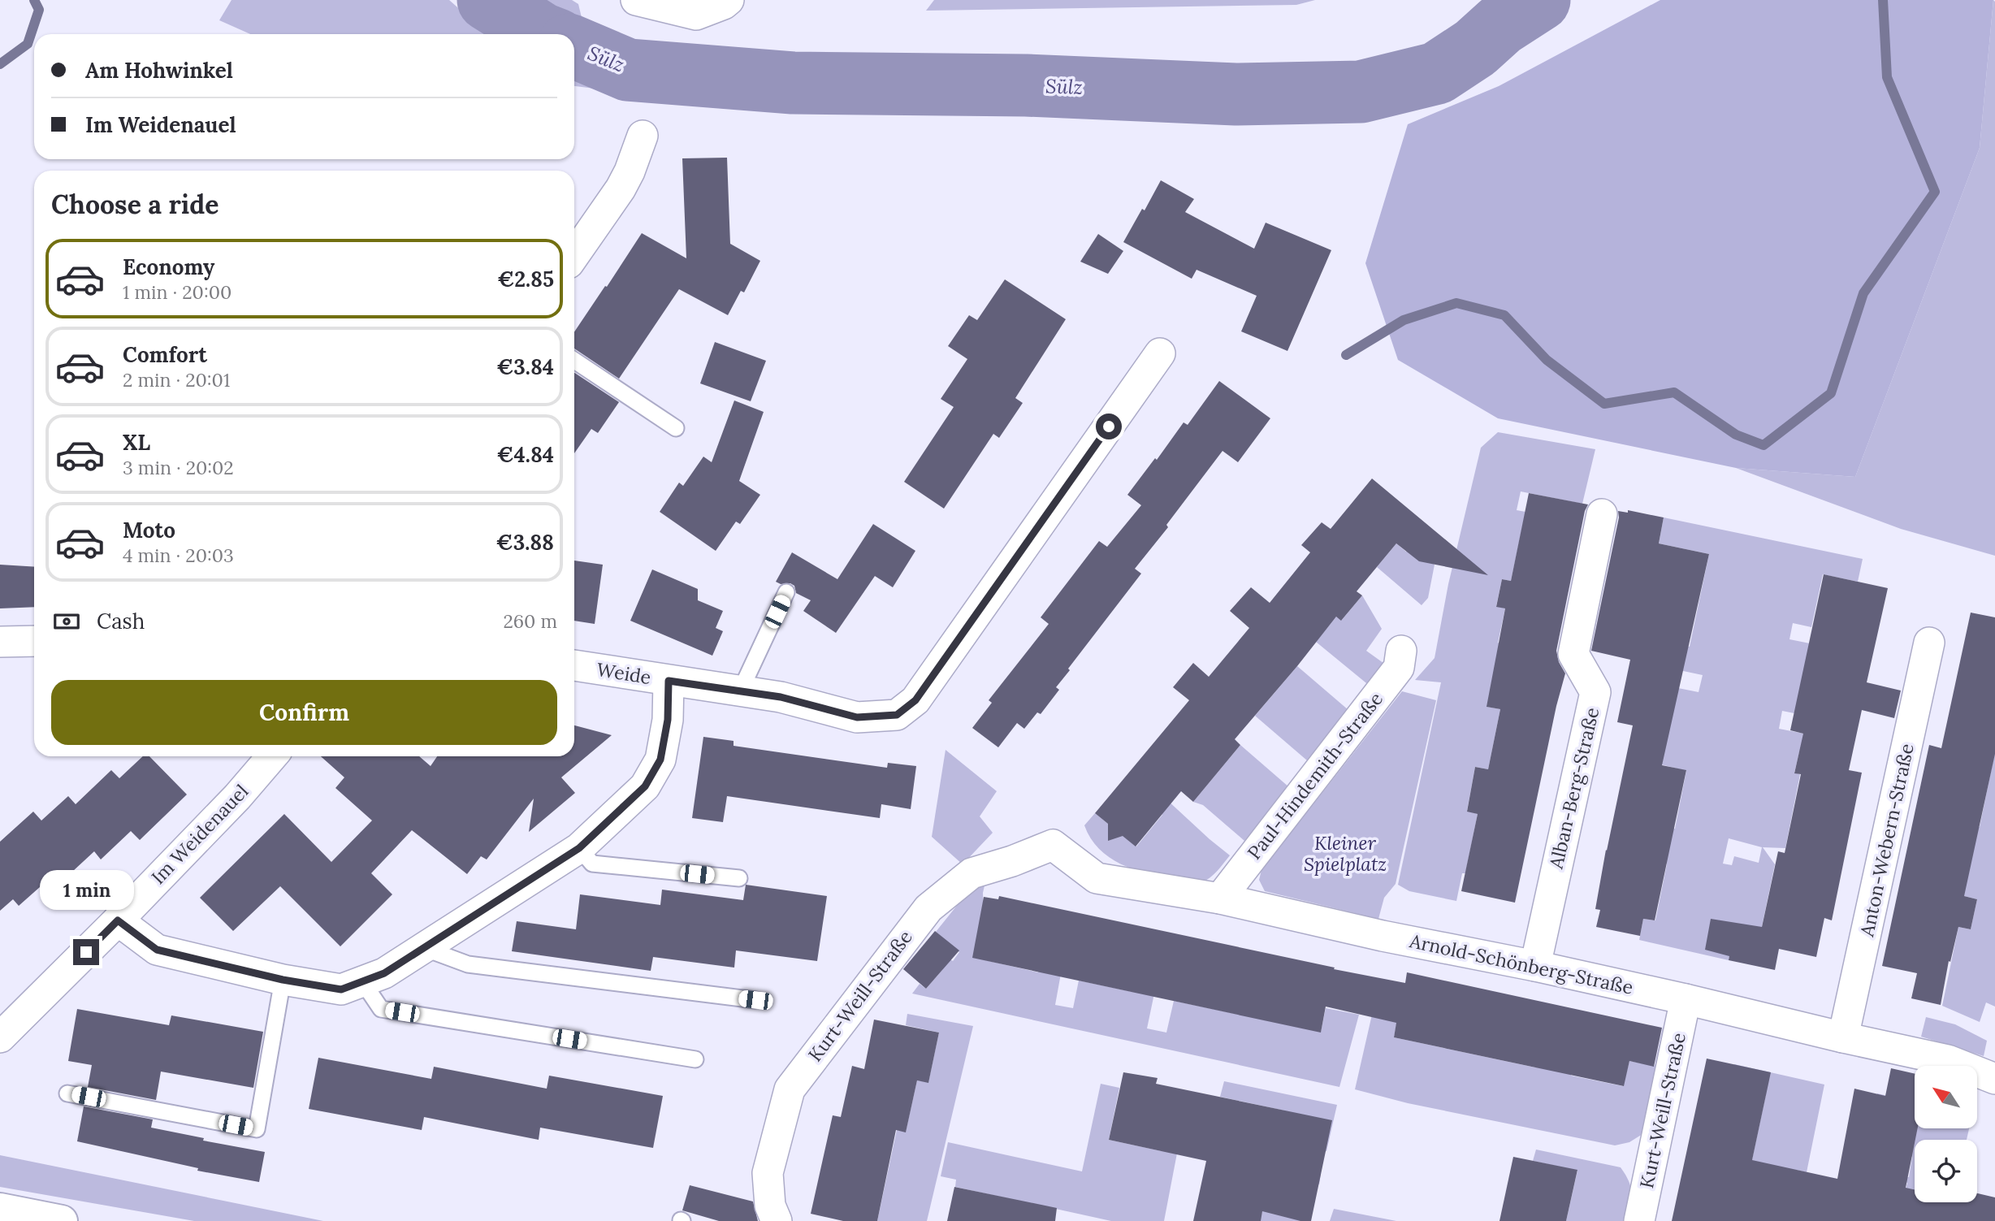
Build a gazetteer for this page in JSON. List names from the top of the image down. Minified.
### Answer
{"streets":{"street":["Weide","Paul-Hindemith-Straße","Alban-Berg-Straße","Im Weidenauel","Anton-Webern-Straße","Arnold-Schönberg-Straße","Kurt-Weill-Straße"]},"crossings":[["Paul-Hindemith-Straße","Arnold-Schönberg-Straße"],["Alban-Berg-Straße","Arnold-Schönberg-Straße"],["Anton-Webern-Straße","Arnold-Schönberg-Straße"],["Arnold-Schönberg-Straße","Kurt-Weill-Straße"]],"water":["Sülz"],"parks":["Kleiner Spielplatz"],"north":"top left","page":{"banner":["Am Hohwinkel","Im Weidenauel"],"heading":"Choose a ride","list":[{"name":"Economy","note":"1 min · 20:00","value":"€2.85"},{"name":"Comfort","note":"2 min · 20:01","value":"€3.84"},{"name":"XL","note":"3 min · 20:02","value":"€4.84"},{"name":"Moto","note":"4 min · 20:03","value":"€3.88"}],"pay":["Cash","260 m"],"buttons":"Confirm","bubble":"1 min"}}
